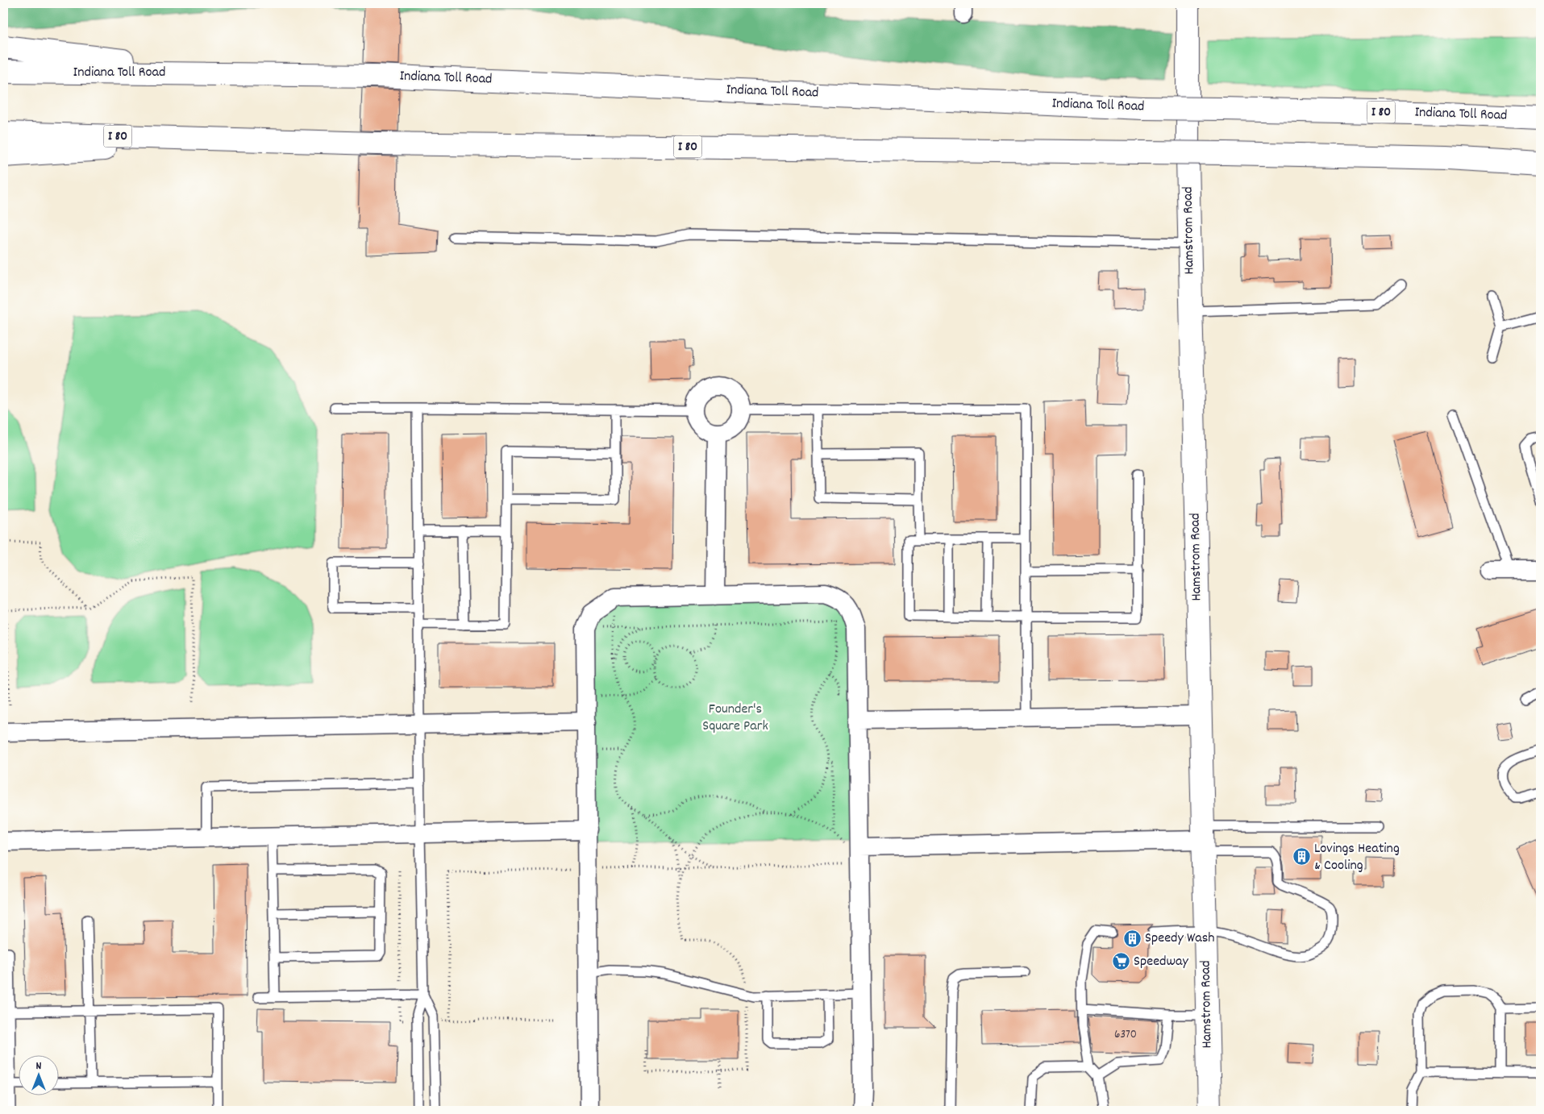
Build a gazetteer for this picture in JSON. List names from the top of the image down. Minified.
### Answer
{"streets":{"main road":["Indiana Toll Road","I 80","Hamstrom Road"]},"parks":["Founder's Square Park"],"places":{"building":["Lovings Heating & Cooling","Speedy Wash"],"supermarket":["Speedway"]},"house_numbers":["6370"],"north":"top"}
